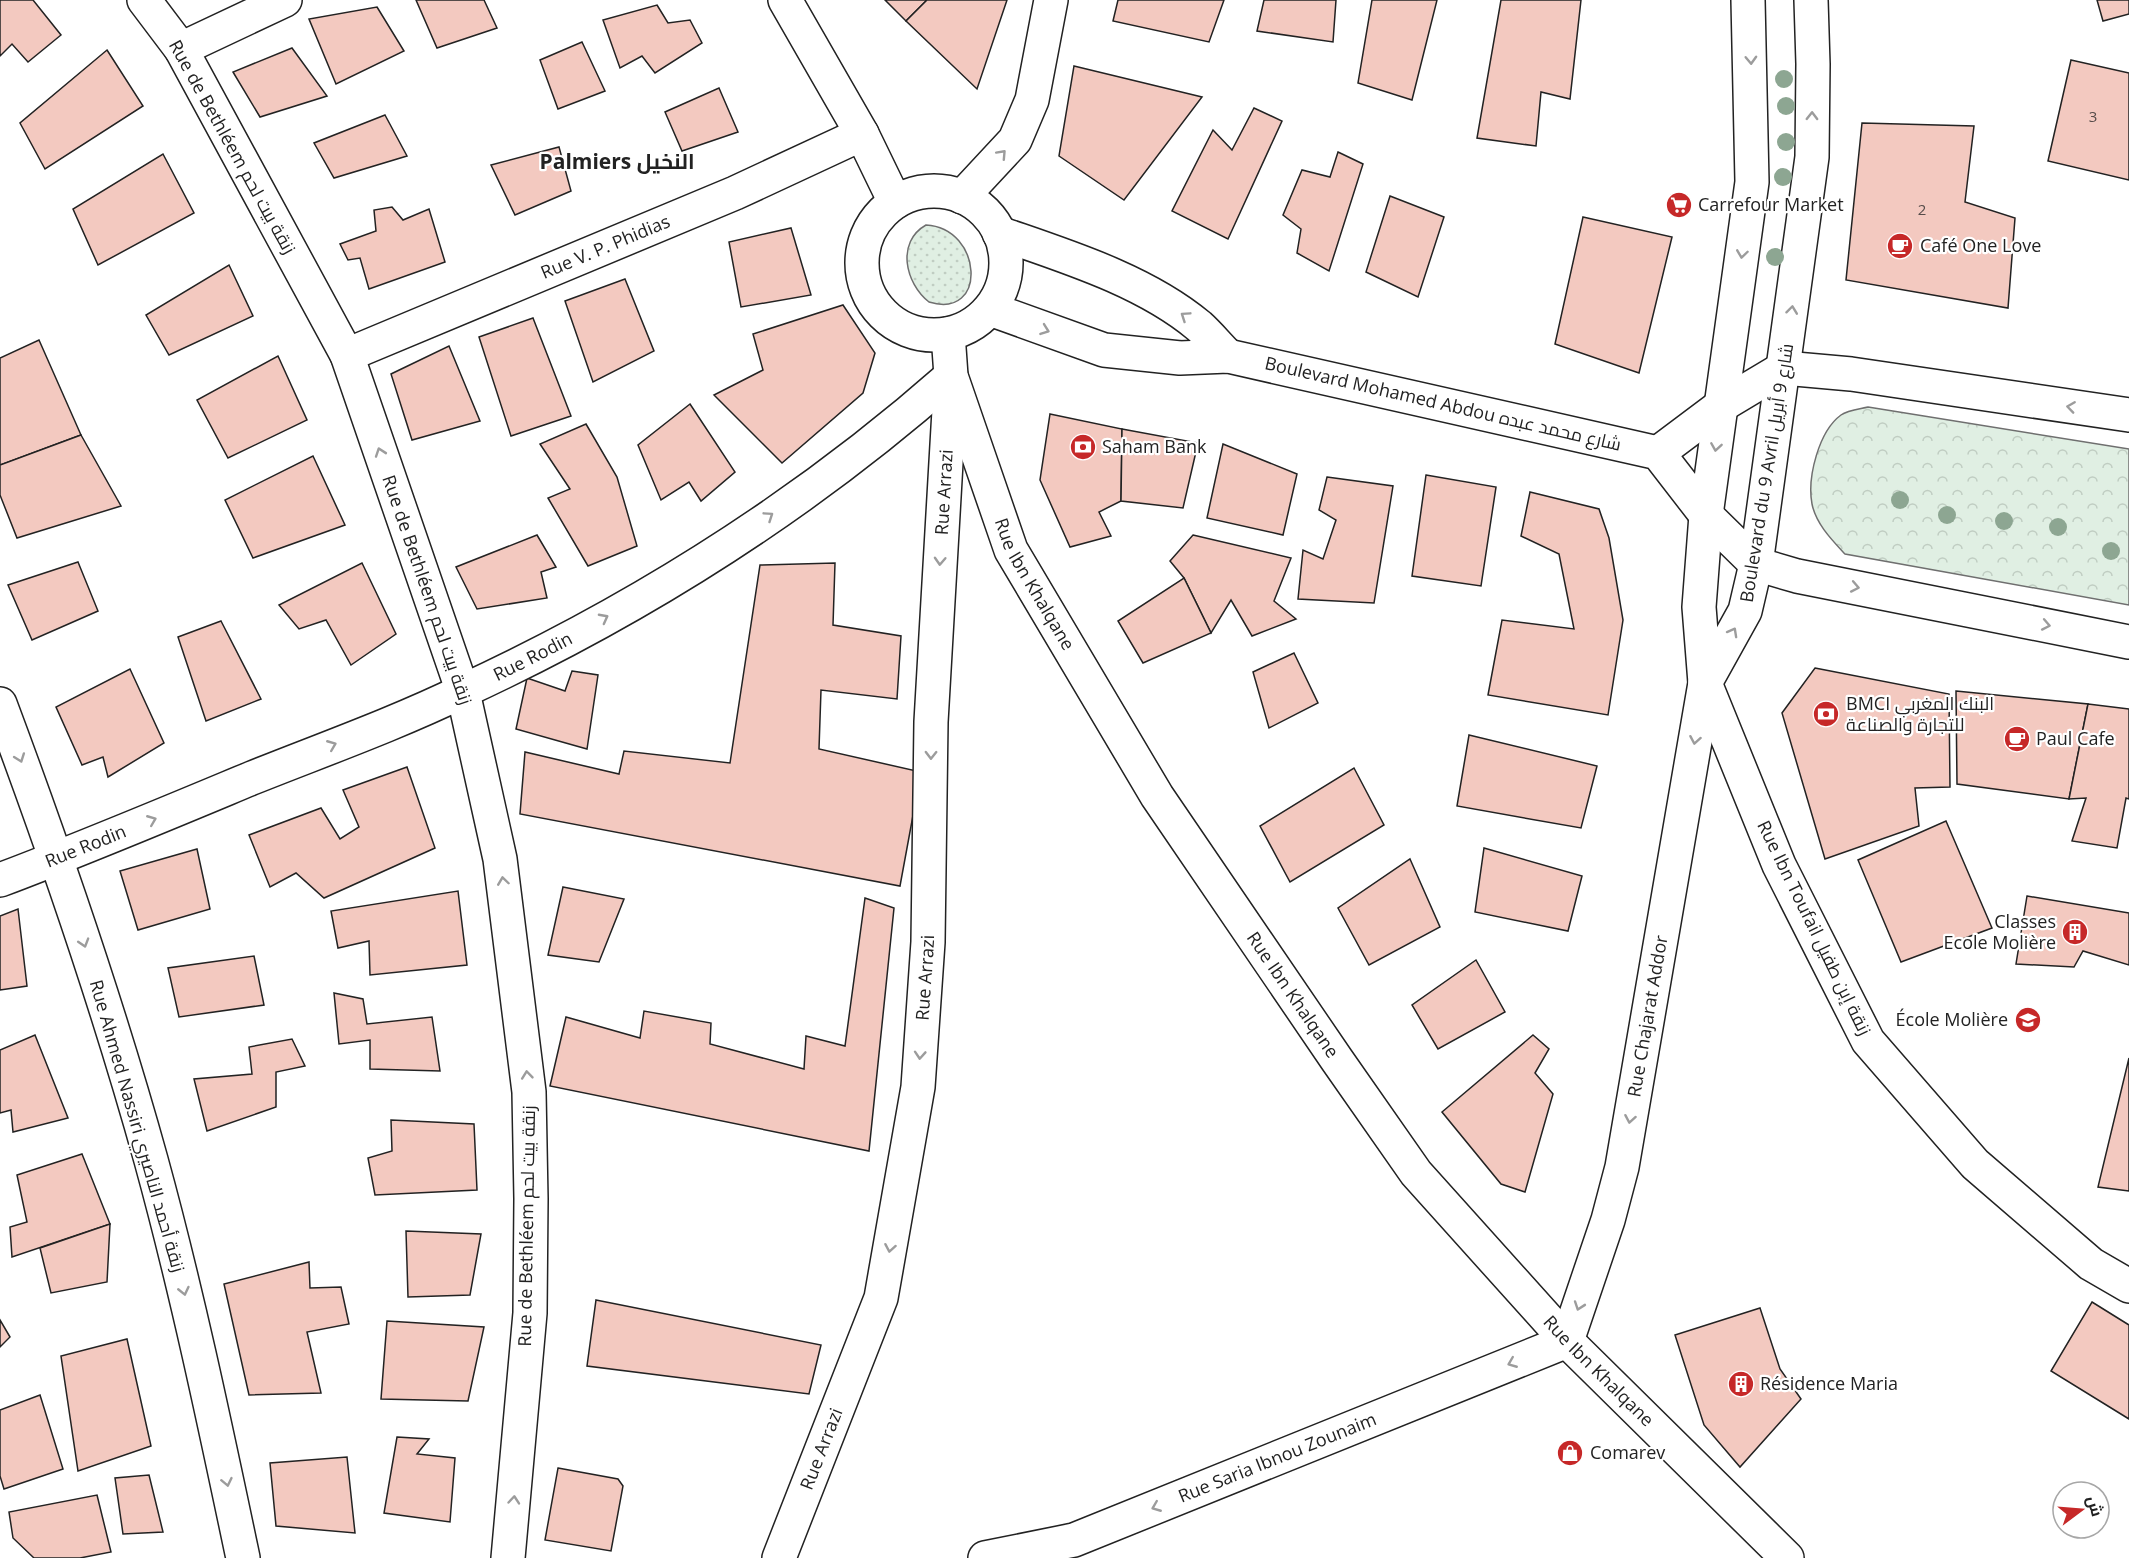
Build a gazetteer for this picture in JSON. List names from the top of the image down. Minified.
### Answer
{"streets":{"street":["Rue de Bethléem زنقة بيت لحم","Rue V. P. Phidias","Boulevard Mohamed Abdou شارع محمد عبده","Boulevard du 9 Avril شارع 9 أبريل","Rue Arrazi","Rue Ibn Khalqane","Rue Rodin","Rue Ibn Toufail زنقة إبن طفيل","Rue Chajarat Addor","Rue Ahmed Nassiri زنقة أحمد الناصيري","Rue Saria Ibnou Zounaim"]},"crossings":[["Rue de Bethléem زنقة بيت لحم","Rue V. P. Phidias"],["Rue de Bethléem زنقة بيت لحم","Rue Rodin"],["Boulevard Mohamed Abdou شارع محمد عبده","Rue Ibn Khalqane"],["Boulevard du 9 Avril شارع 9 أبريل","Rue Ibn Toufail زنقة إبن طفيل"],["Boulevard du 9 Avril شارع 9 أبريل","Rue Chajarat Addor"],["Rue Arrazi","Rue Ibn Khalqane"],["Rue Arrazi","Rue Rodin"],["Rue Ibn Khalqane","Rue Rodin"],["Rue Ibn Khalqane","Rue Chajarat Addor"],["Rue Ibn Khalqane","Rue Saria Ibnou Zounaim"],["Rue Rodin","Rue Ahmed Nassiri زنقة أحمد الناصيري"],["Rue Ibn Toufail زنقة إبن طفيل","Rue Chajarat Addor"],["Rue Chajarat Addor","Rue Saria Ibnou Zounaim"]],"one_way":["Rue de Bethléem زنقة بيت لحم","Rue Arrazi","Rue Rodin","Rue Chajarat Addor","Rue Ahmed Nassiri زنقة أحمد الناصيري","Rue Saria Ibnou Zounaim"],"districts":["Palmiers النخيل"],"places":{"supermarket":["Carrefour Market"],"cafe":["Café One Love","Paul Cafe"],"bank":["Saham Bank","BMCI البنك المغربي للتجارة والصناعة"],"building":["Classes Ecole Molière","Résidence Maria"],"school or university":["École Molière"],"shop":["Comarev"]},"house_numbers":["3","2"],"north":"right"}
